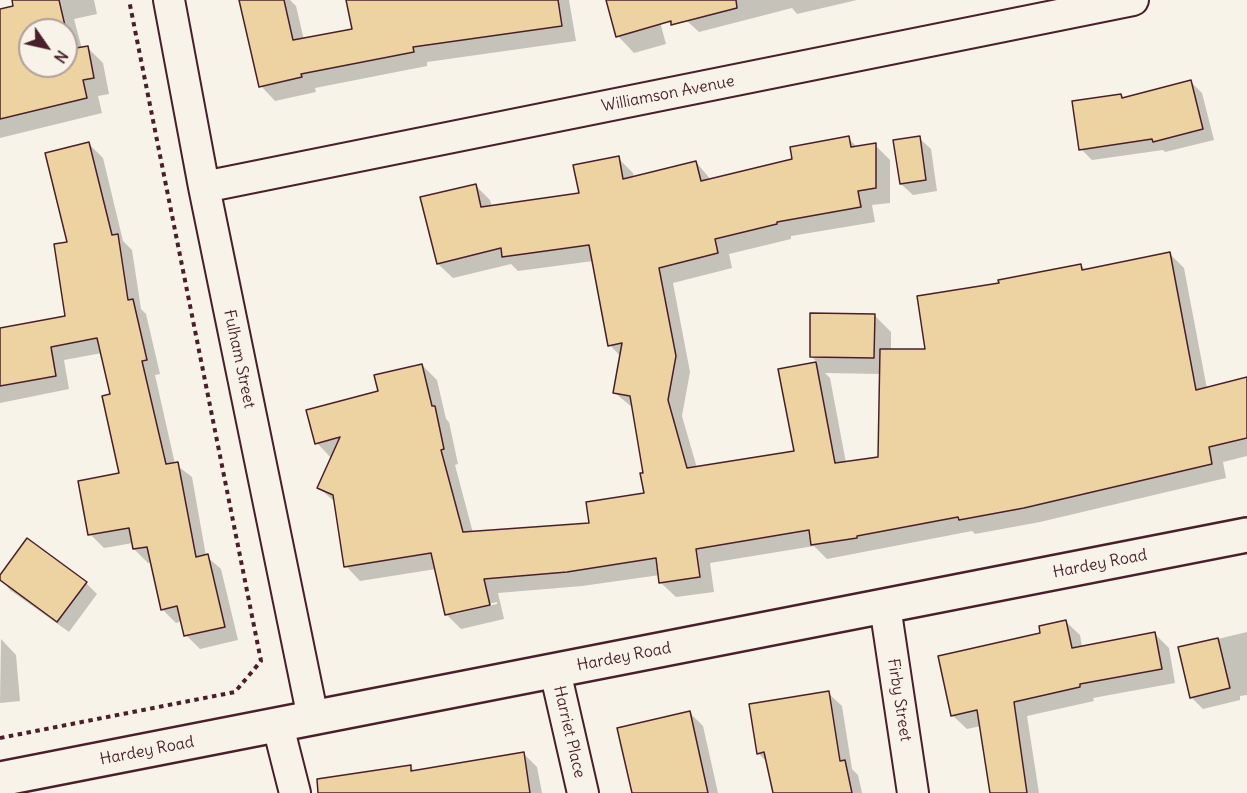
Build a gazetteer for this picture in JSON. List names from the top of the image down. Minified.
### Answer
{"streets":{"street":["Williamson Avenue","Fulham Street","Hardey Road","Firby Street","Harriet Place"]},"crossings":[["Williamson Avenue","Fulham Street"],["Fulham Street","Hardey Road"],["Hardey Road","Firby Street"],["Hardey Road","Harriet Place"]],"north":"bottom right"}
